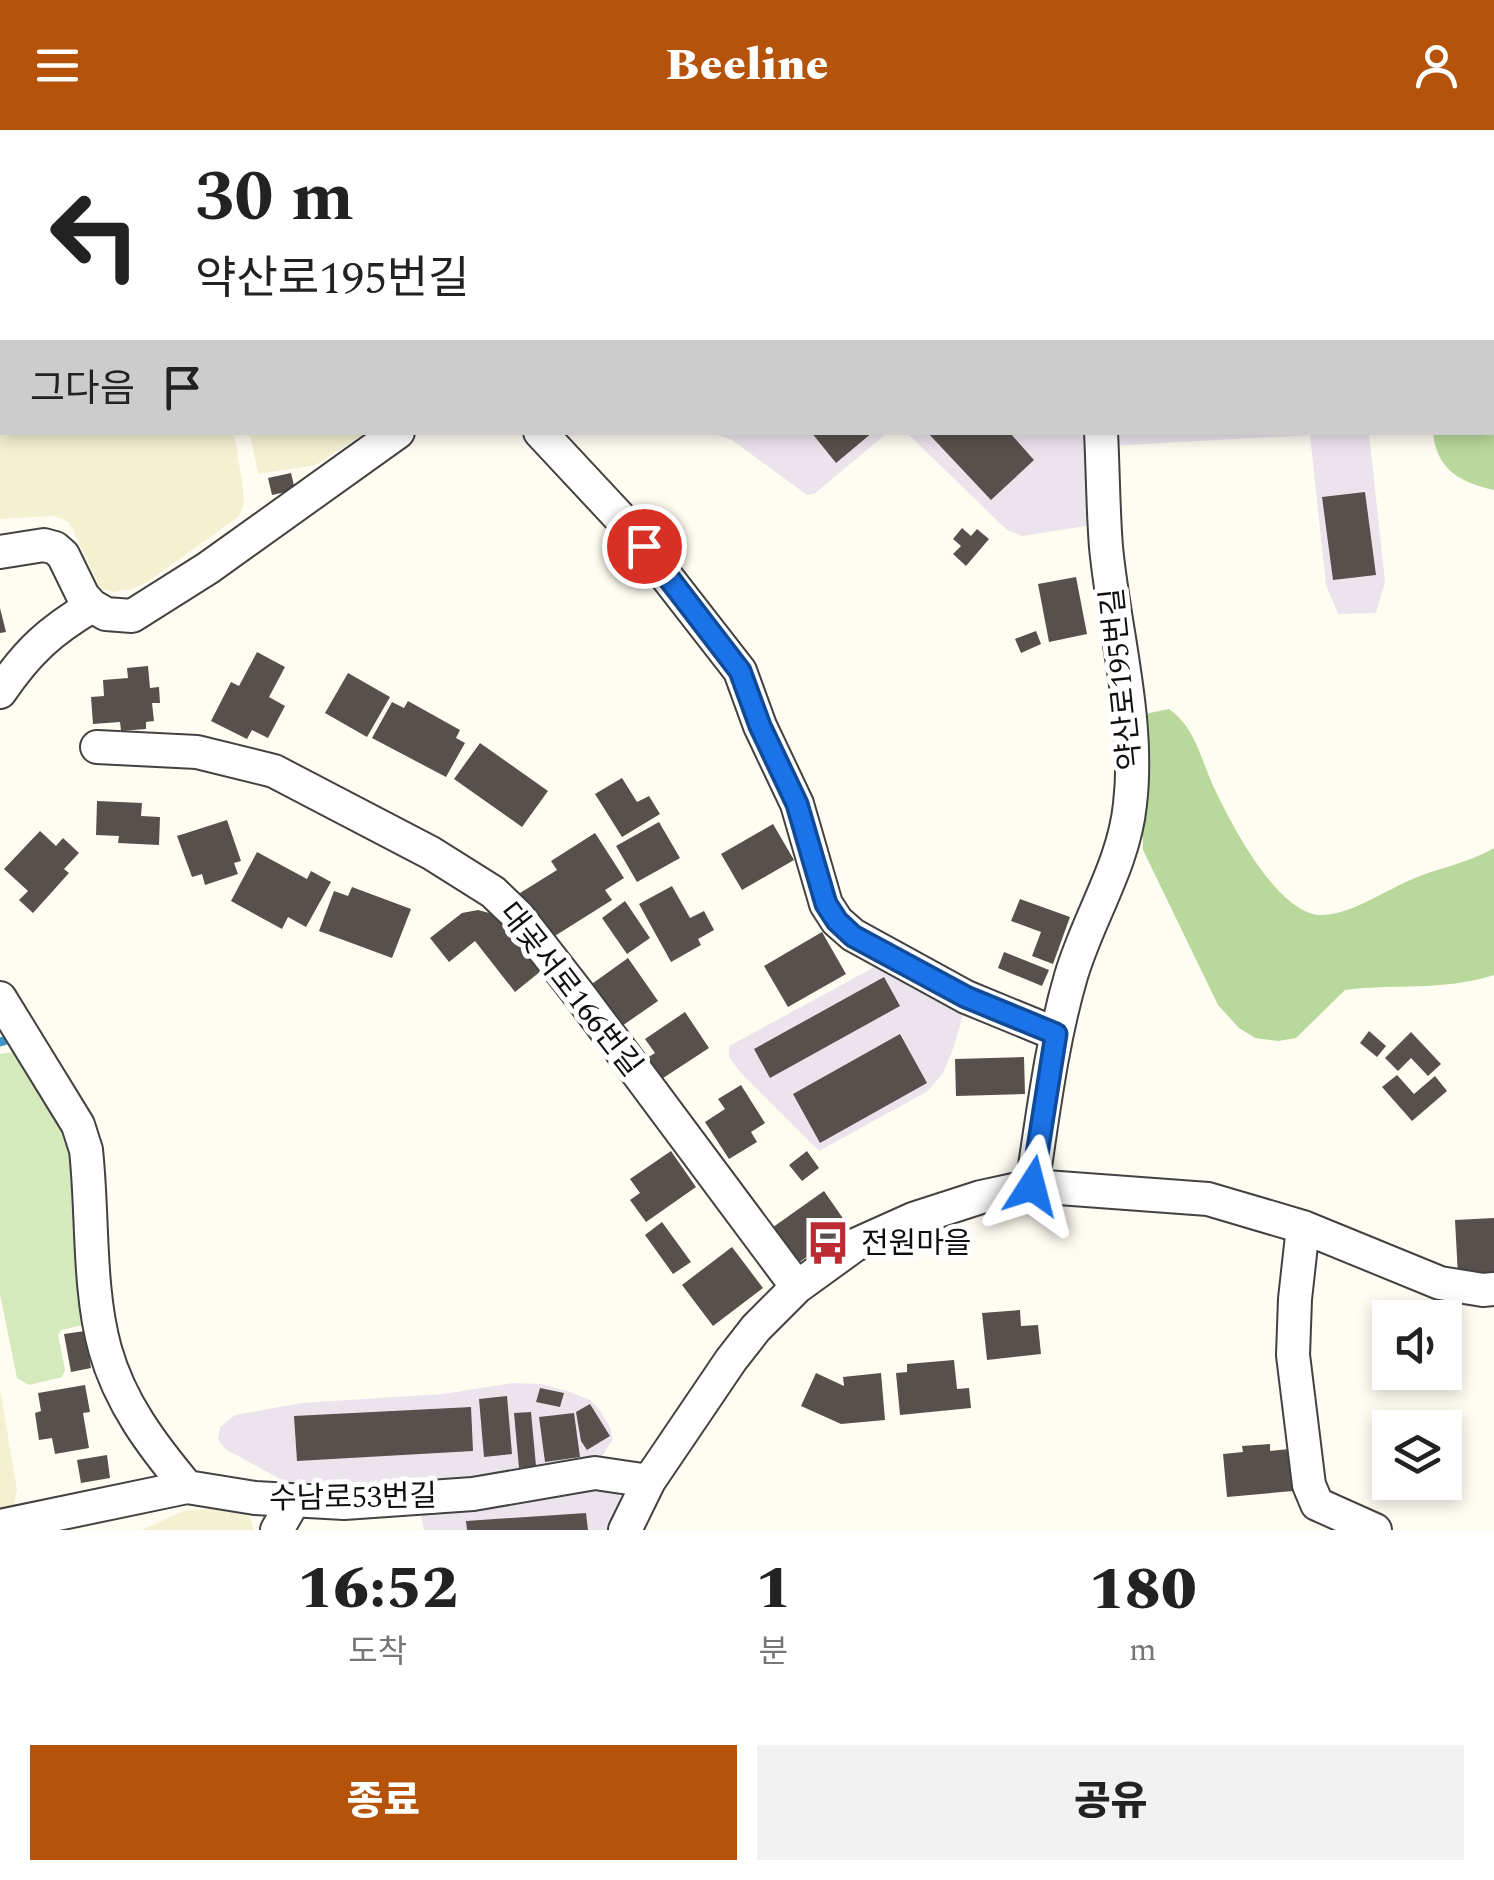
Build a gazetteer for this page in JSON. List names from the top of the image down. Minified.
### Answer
{"streets":{"lane":["약산로195번길","대곶서로166번길","수남로53번길"]},"places":{"bus stop":["전원마을"]},"page":{"header":"Beeline","turn":["30 m","약산로195번길"],"then":"그다음","eta":["16:52","도착","1","분","180","m"],"buttons":["종료","공유"]}}
